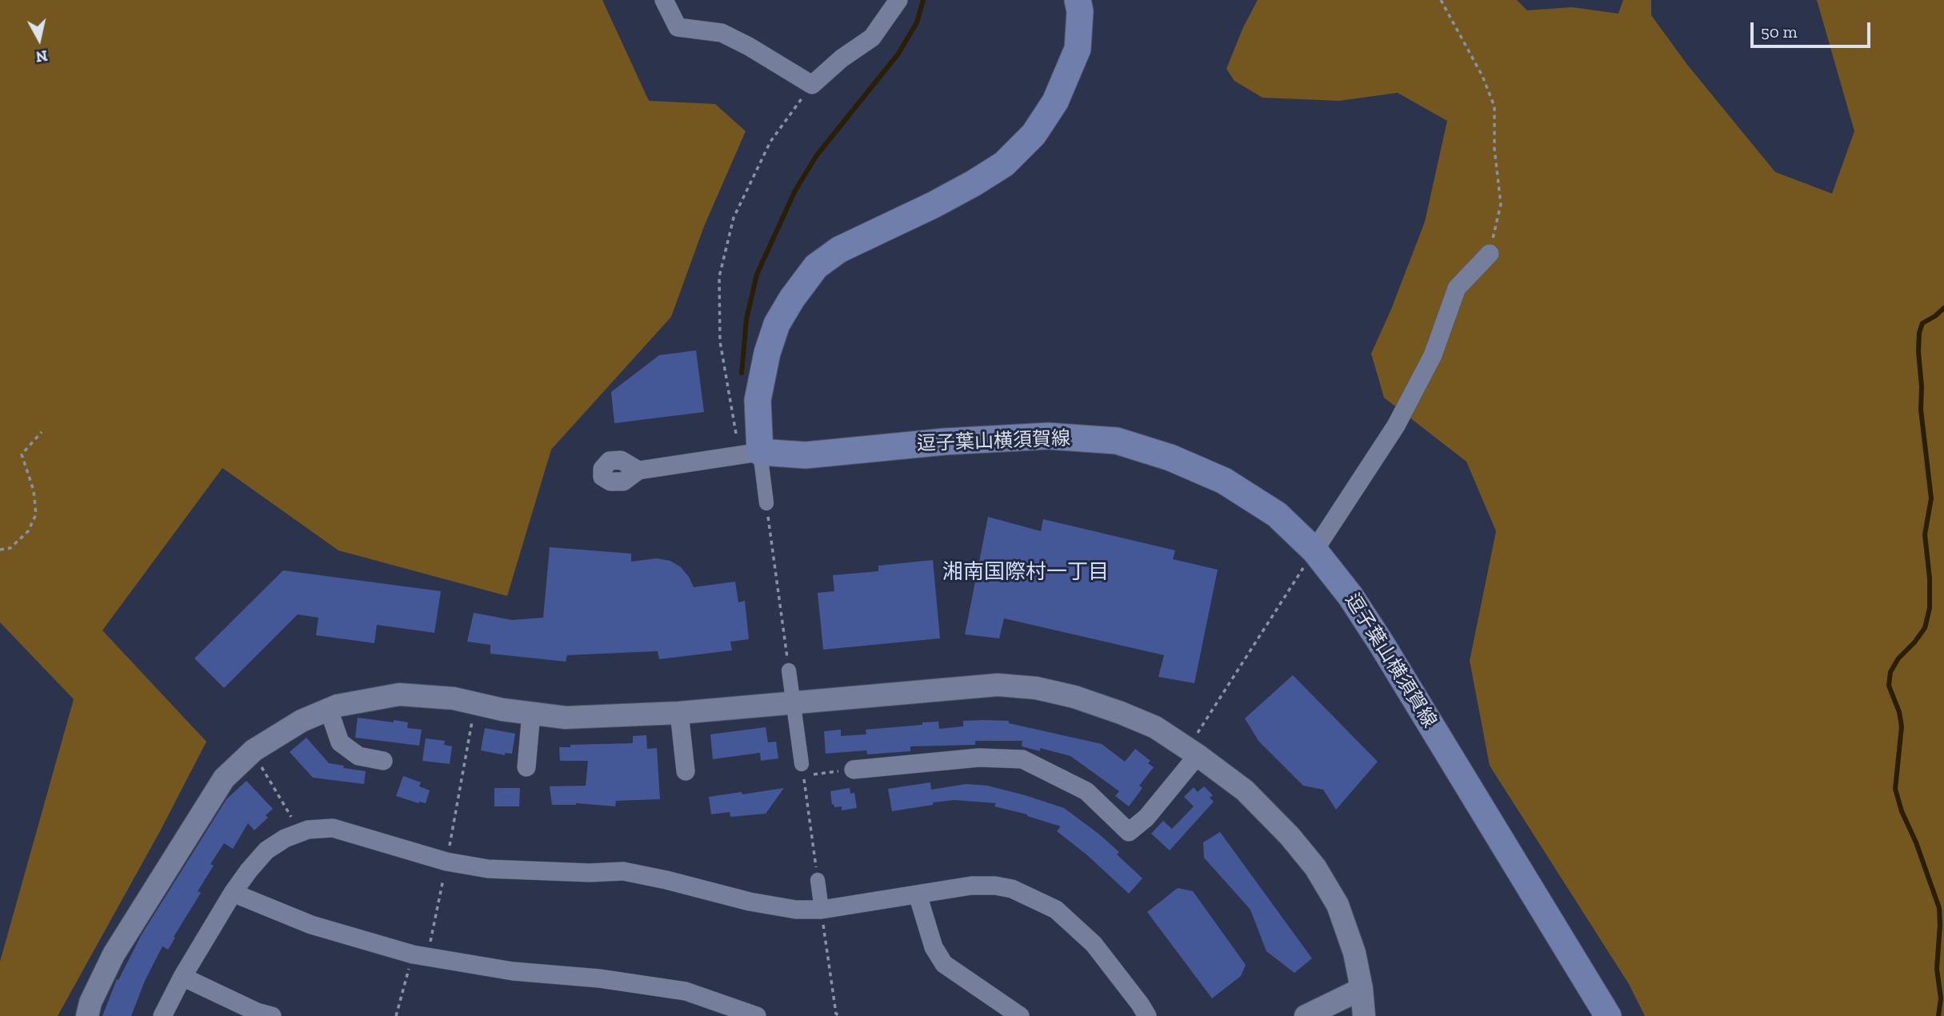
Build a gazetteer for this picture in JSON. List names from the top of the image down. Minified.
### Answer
{"streets":{"main road":["逗子葉山横須賀線"]},"districts":["湘南国際村一丁目"],"scale_bar":"50 m","north":"bottom"}
